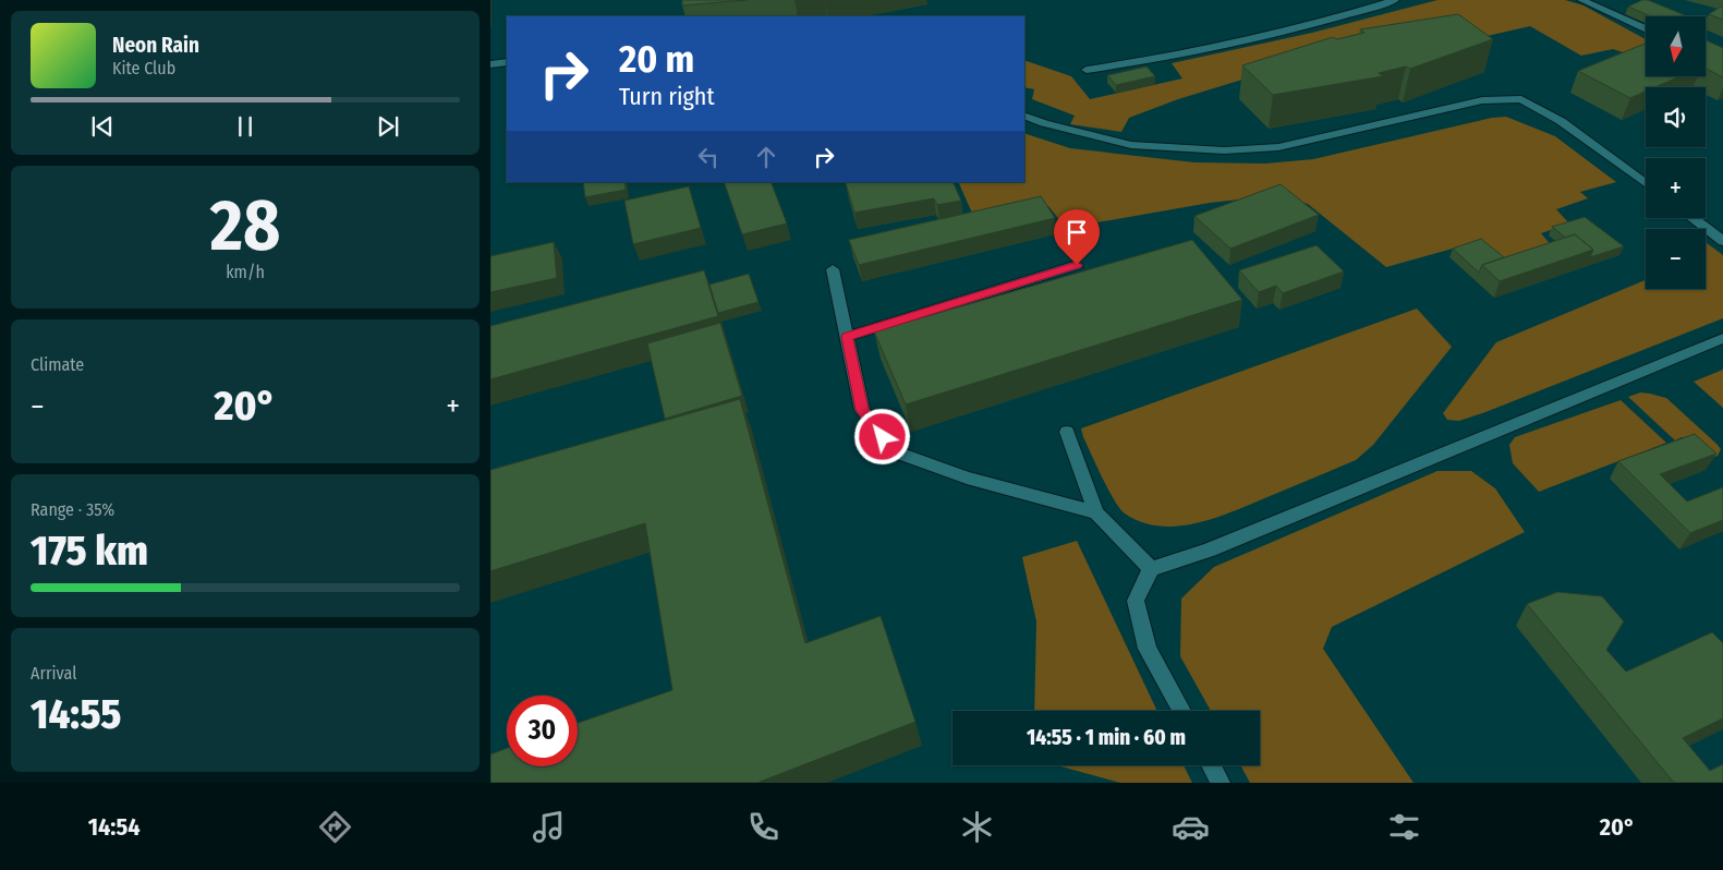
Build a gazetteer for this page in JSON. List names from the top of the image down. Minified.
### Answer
{"north":"bottom","page":{"map_buttons":["+","−"],"turn":["20 m","Turn right"],"song":["Neon Rain","Kite Club"],"tile":[["28","km/h"],"Climate",["Range · 35%","175 km"],["Arrival","14:55"]],"heat":["−","20°","+"],"limit":"30","trip":"14:55 · 1 min · 60 m","tabs":["14:54","20°"]}}
